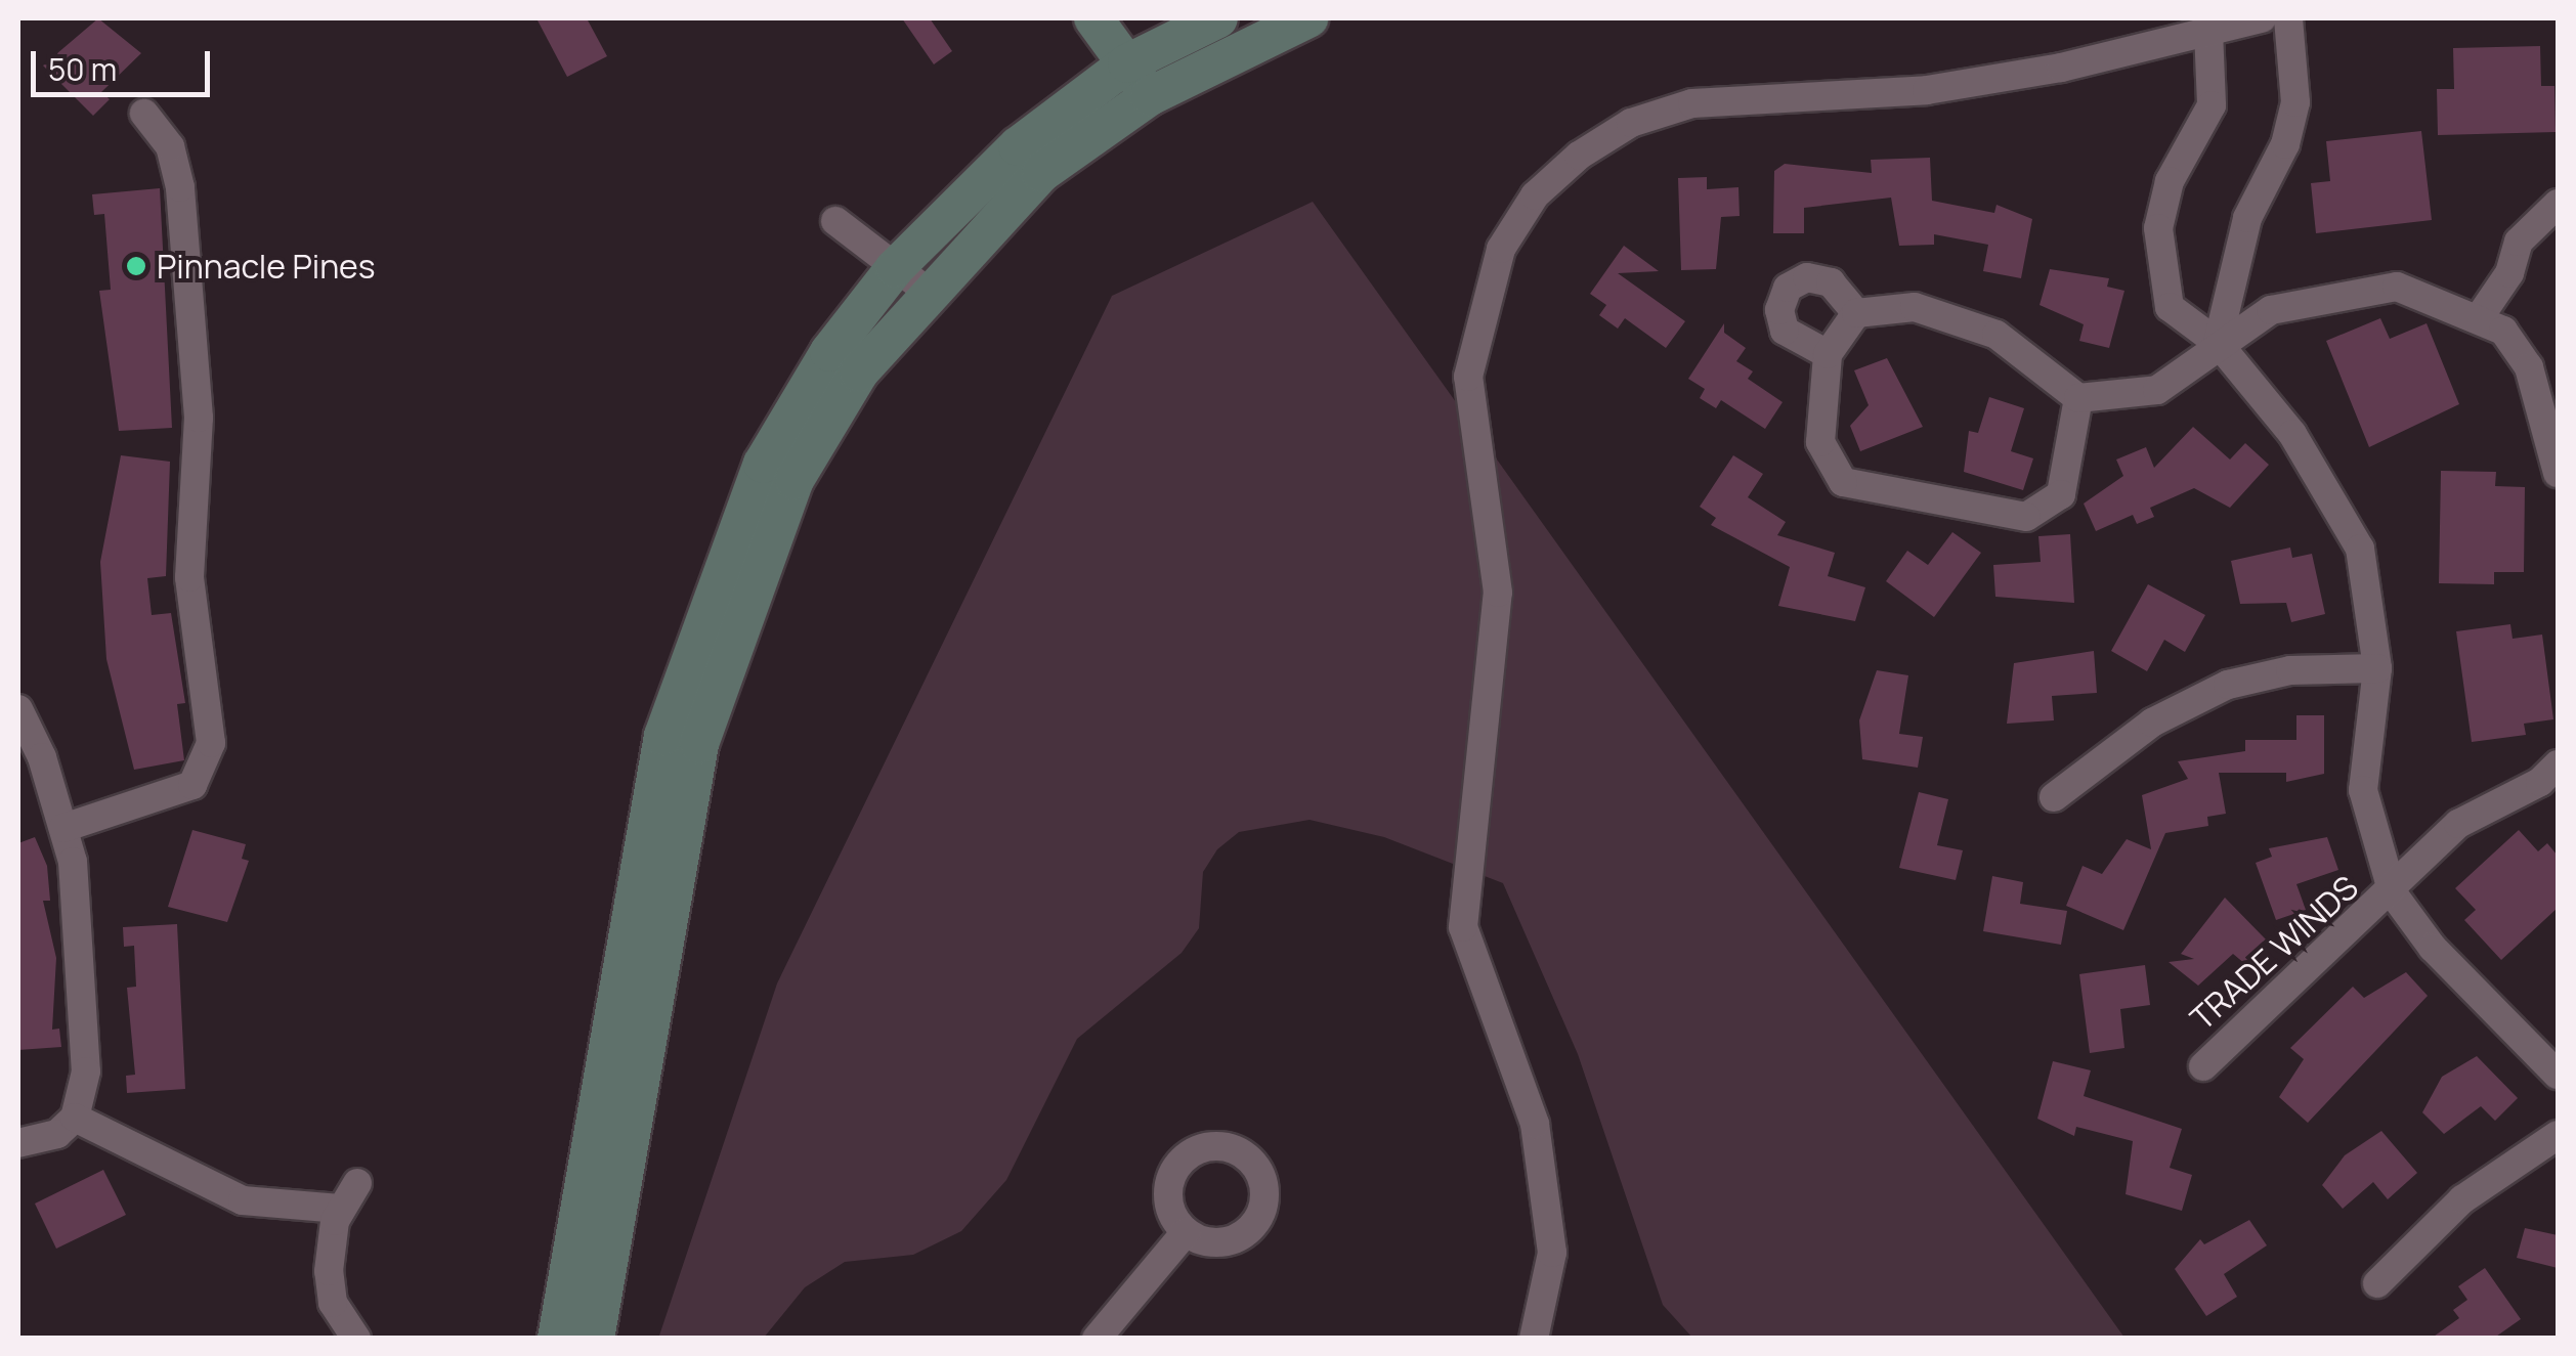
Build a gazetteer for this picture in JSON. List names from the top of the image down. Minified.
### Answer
{"streets":{"street":["TRADE WINDS"]},"places":["Pinnacle Pines"],"scale_bar":"50 m"}
